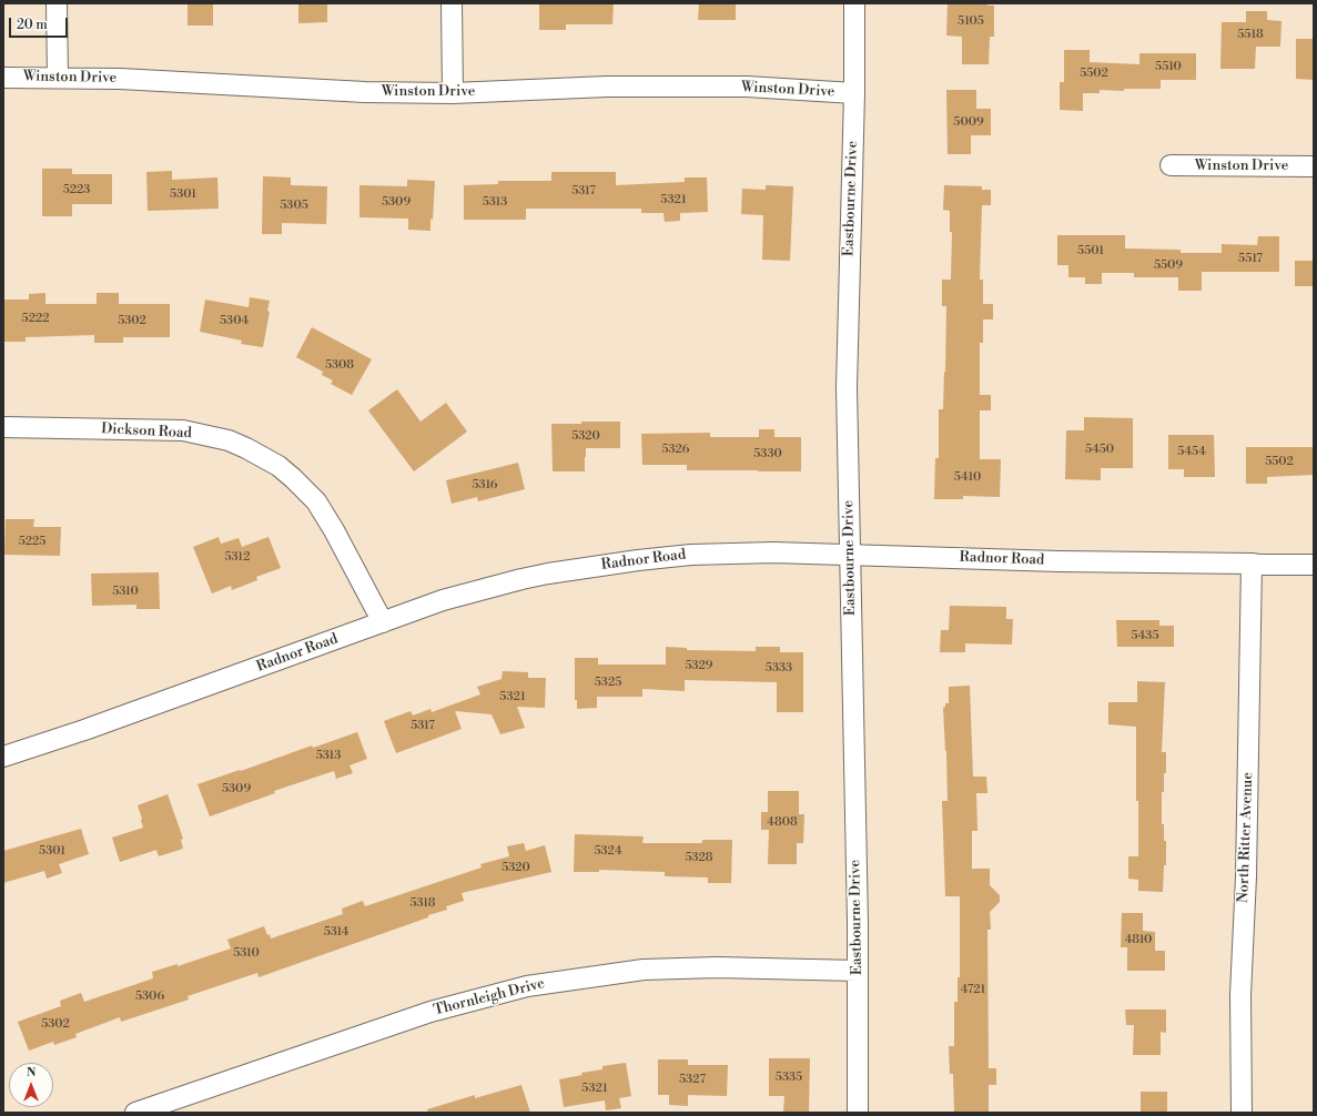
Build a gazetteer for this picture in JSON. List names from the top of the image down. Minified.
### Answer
{"streets":{"street":["Winston Drive","Eastbourne Drive","Dickson Road","Radnor Road","North Ritter Avenue","Thornleigh Drive"]},"crossings":[["Winston Drive","Eastbourne Drive"],["Eastbourne Drive","Radnor Road"],["Eastbourne Drive","Thornleigh Drive"],["Dickson Road","Radnor Road"],["Radnor Road","North Ritter Avenue"]],"house_numbers":["5105","5518","5510","5502","5009","5223","5317","5301","5321","5309","5313","5305","5501","5517","5509","5222","5302","5304","5308","5320","5326","5450","5454","5330","5502","5410","5316","5225","5312","5310","5435","5329","5333","5325","5321","5317","5313","5309","4808","5301","5324","5328","5320","5318","5314","4810","5310","4721","5306","5302","5335","5327","5321"],"scale_bar":"20 m","north":"top"}
